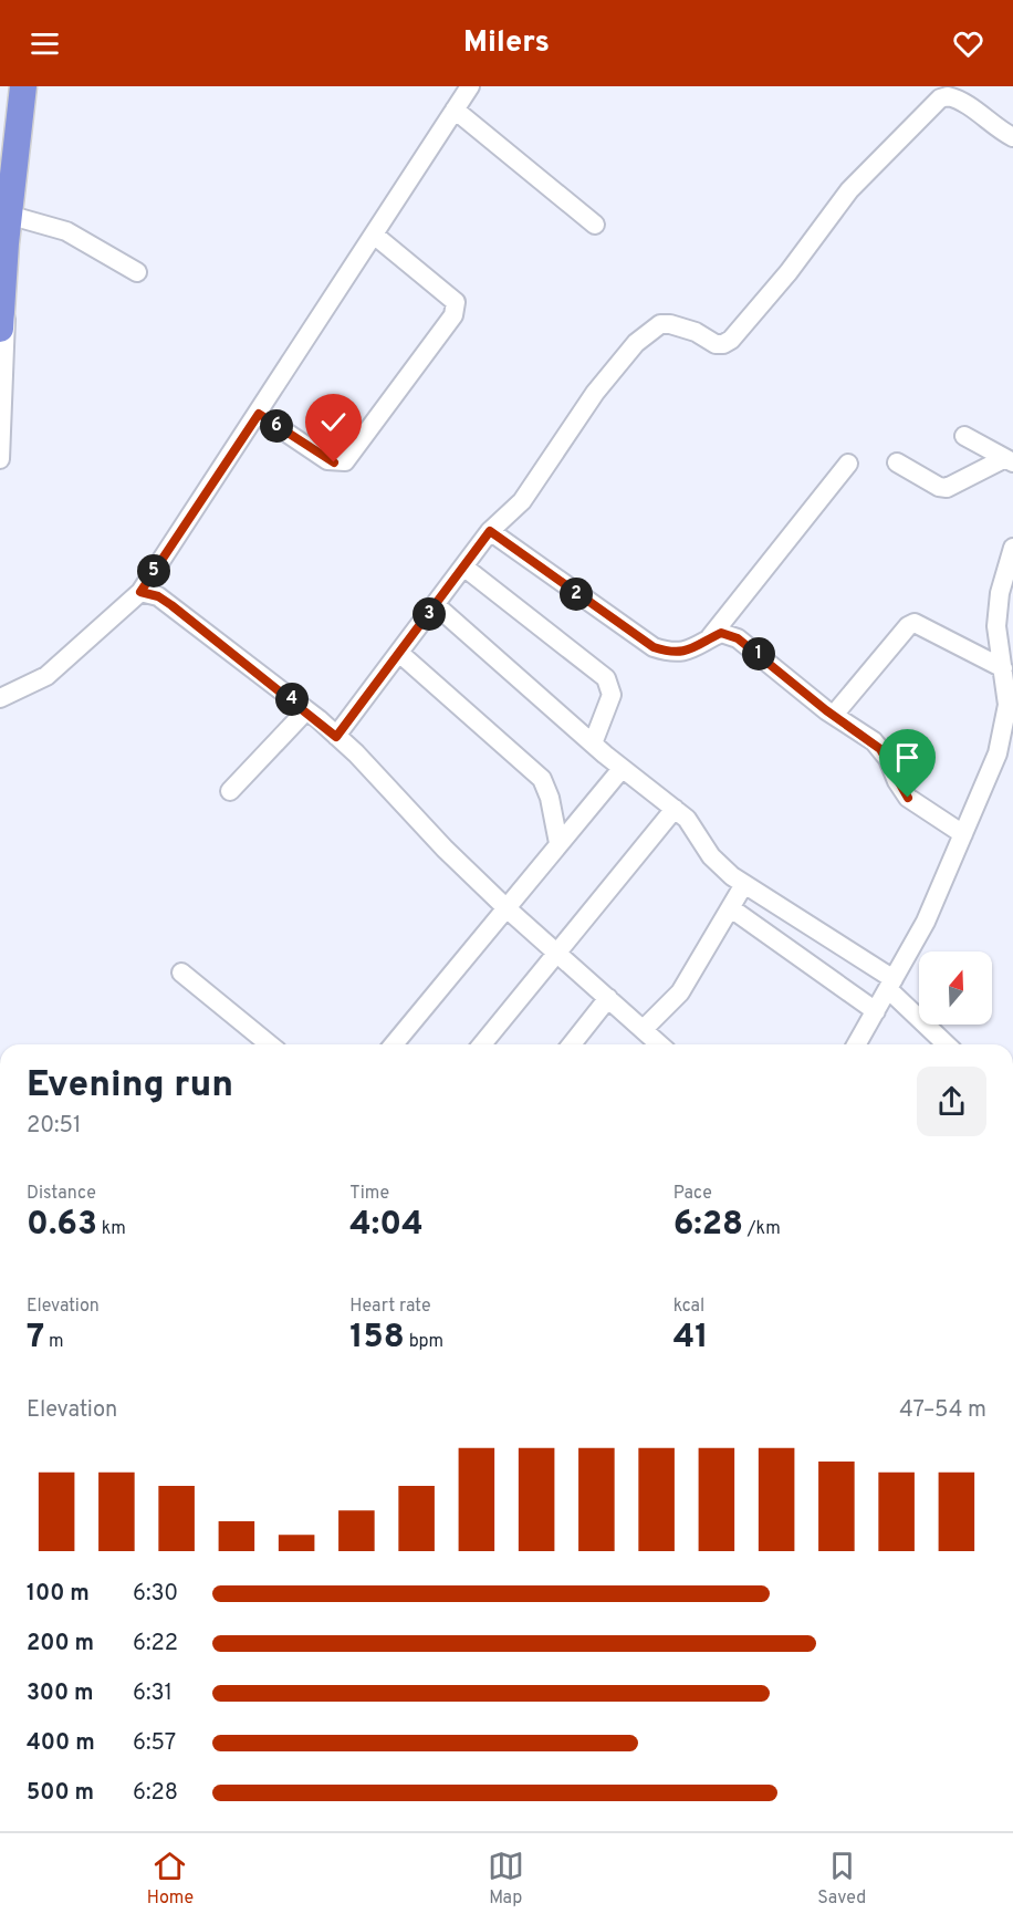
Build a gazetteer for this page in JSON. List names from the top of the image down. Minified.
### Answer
{"north":"top","page":{"header":"Milers","pins":["6","5","2","3","1","4"],"heading":["Evening run","20:51"],"stats":[["Distance","0.63 km"],["Time","4:04"],["Pace","6:28 /km"],["Elevation","7 m"],["Heart rate","158 bpm"],["kcal","41"]],"chart":["Elevation","47–54 m"],"list":[{"name":"100 m","note":"6:30"},{"name":"200 m","note":"6:22"},{"name":"300 m","note":"6:31"},{"name":"400 m","note":"6:57"},{"name":"500 m","note":"6:28"}],"tabs":["Home","Map","Saved"]}}
